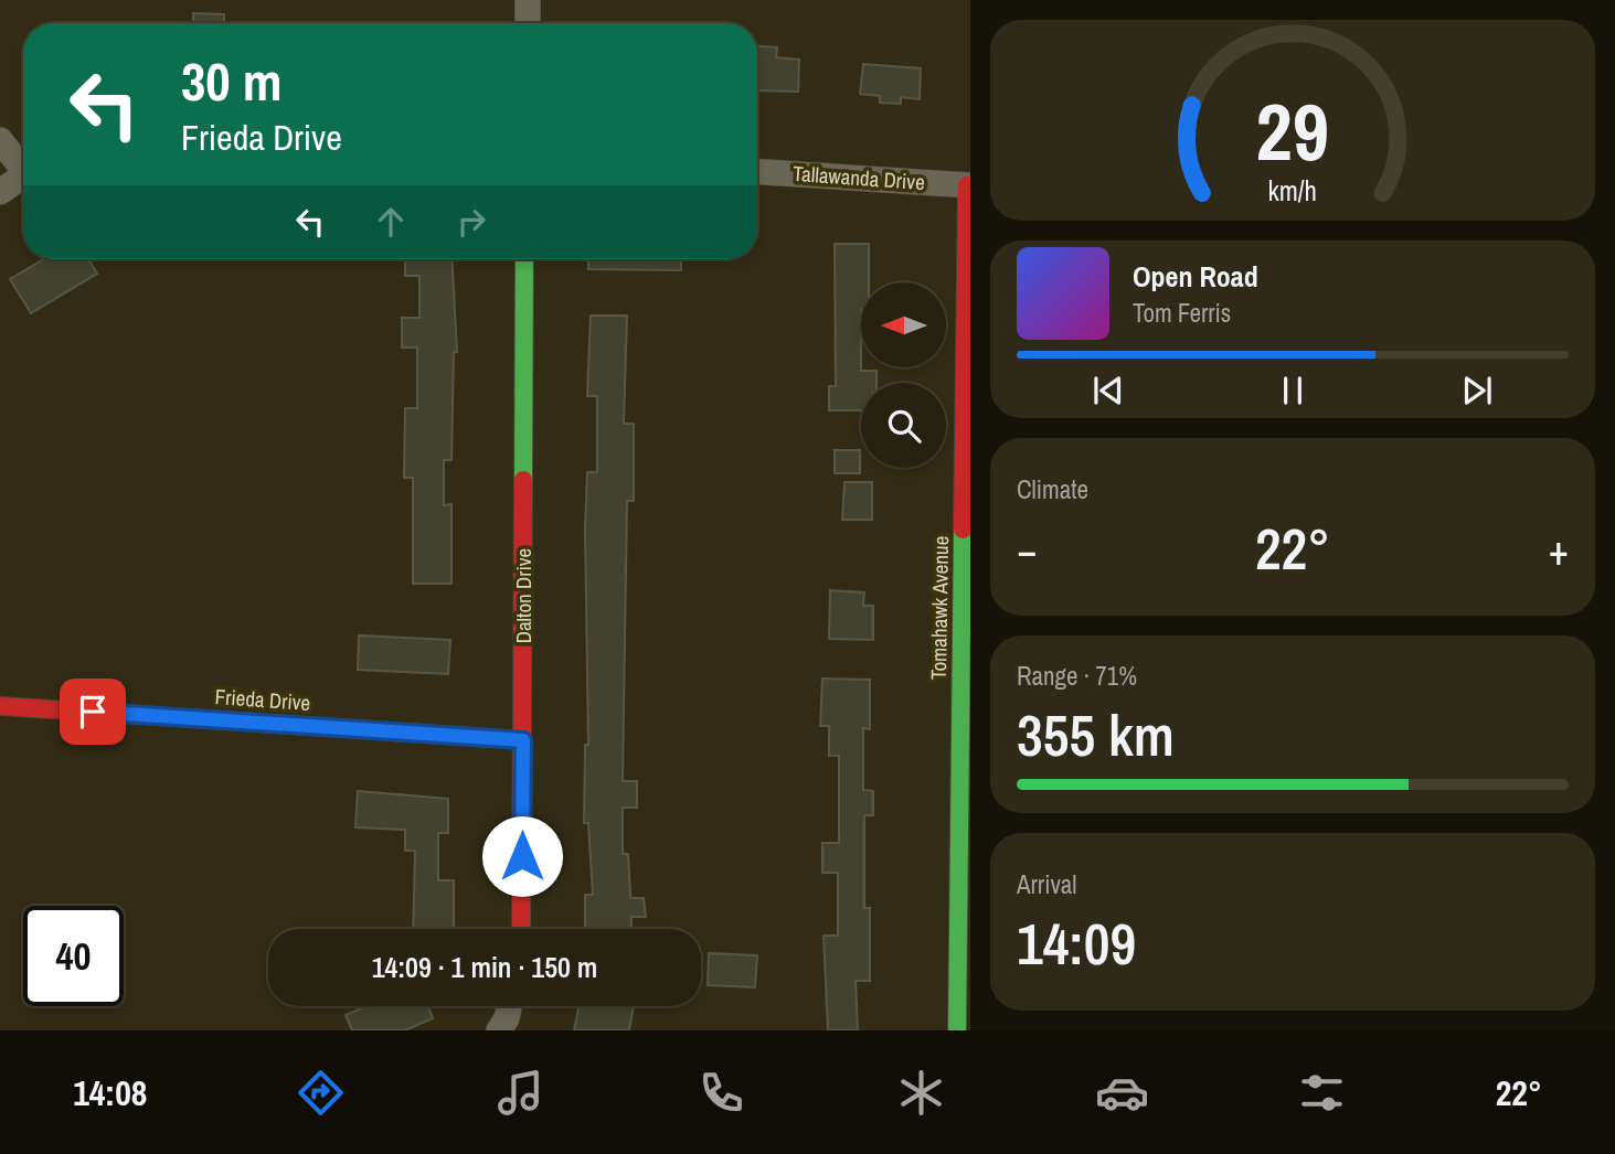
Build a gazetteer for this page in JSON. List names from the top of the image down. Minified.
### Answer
{"streets":{"street":["Tallawanda Drive","Dalton Drive","Tomahawk Avenue","Frieda Drive"]},"crossings":[["Tallawanda Drive","Tomahawk Avenue"],["Dalton Drive","Frieda Drive"]],"north":"left","page":{"turn":["30 m","Frieda Drive"],"song":["Open Road","Tom Ferris"],"tile":["Climate",["Range · 71%","355 km"],["Arrival","14:09"]],"heat":["−","22°","+"],"limit":"40","trip":"14:09 · 1 min · 150 m","tabs":["14:08","22°"],"gauge":["29","km/h"]}}
